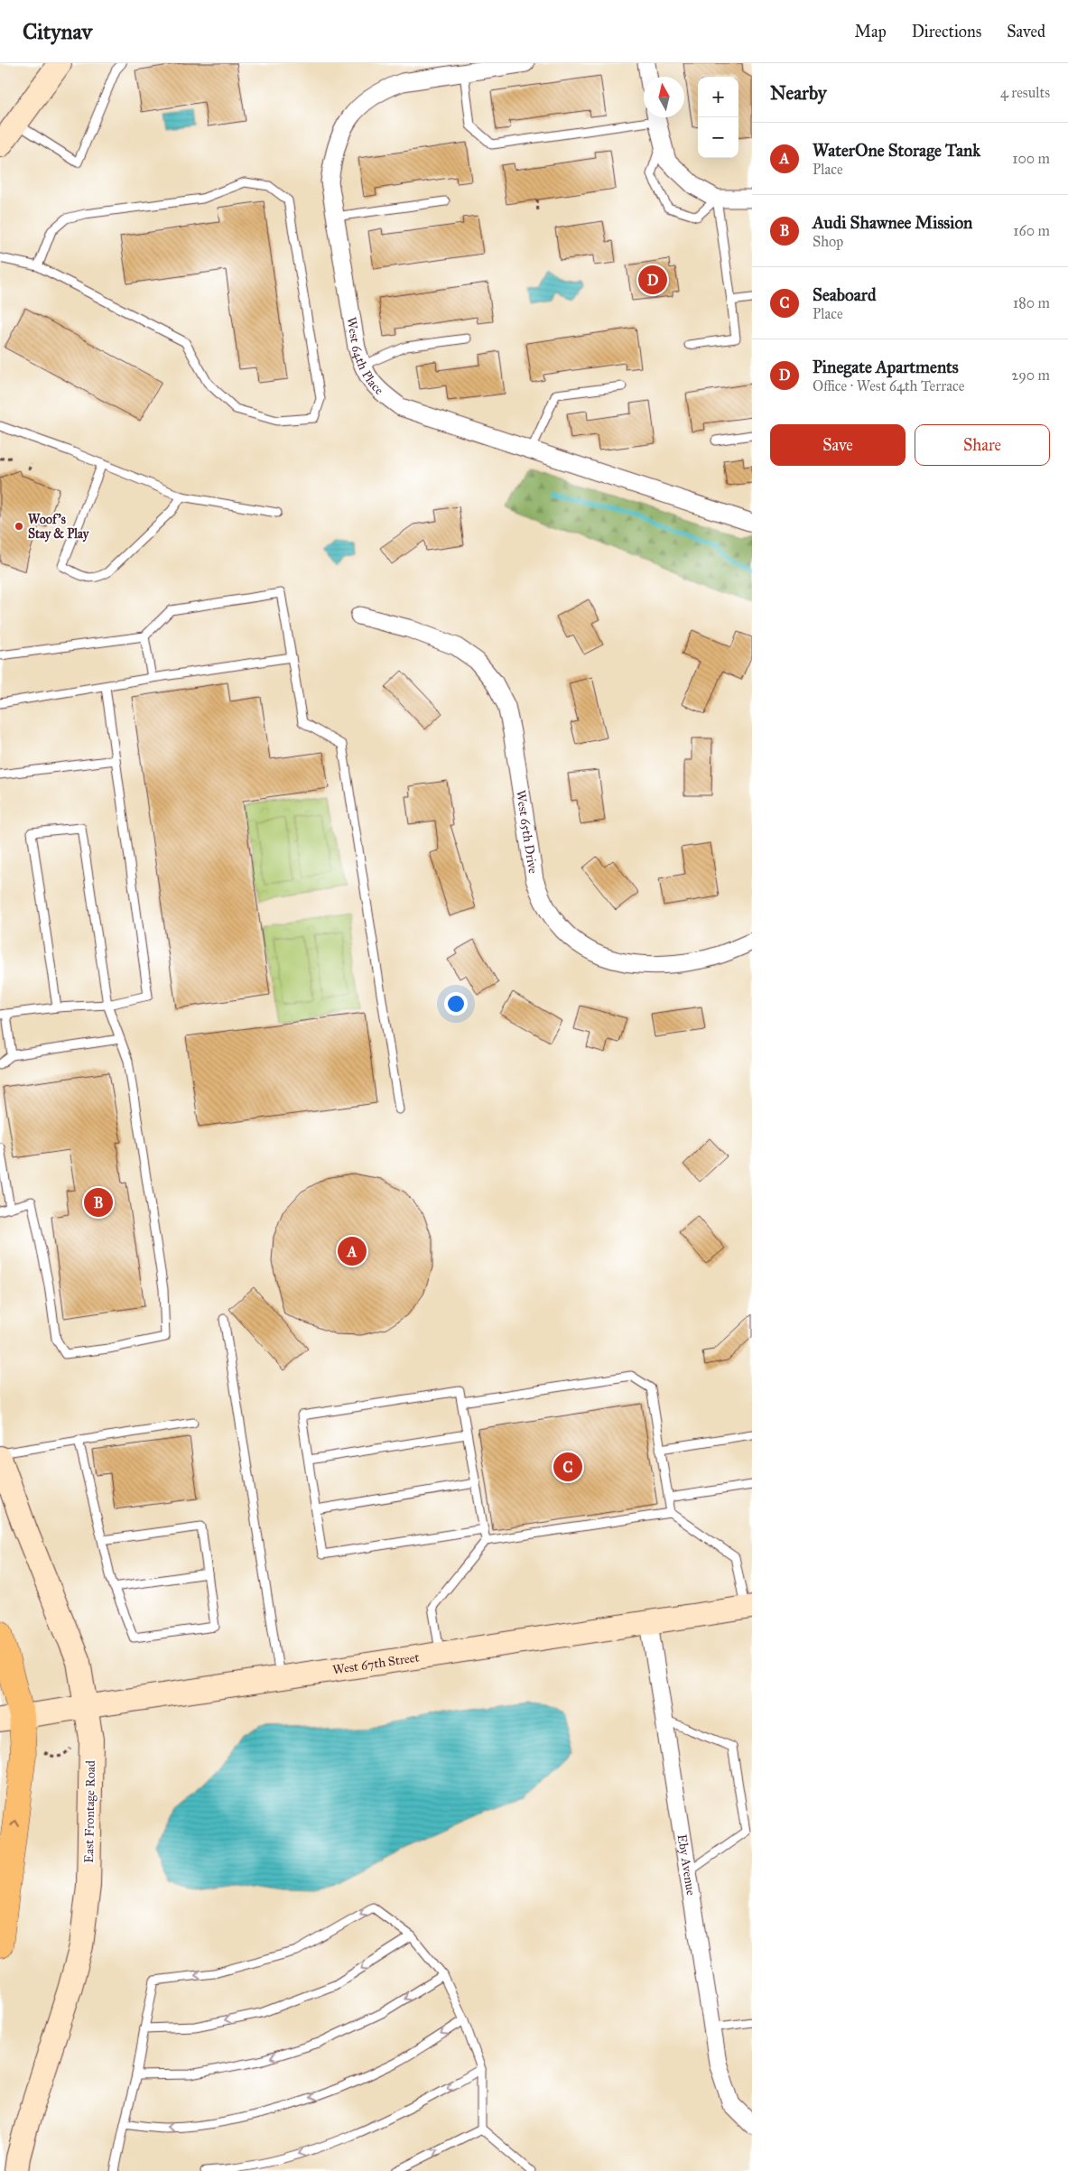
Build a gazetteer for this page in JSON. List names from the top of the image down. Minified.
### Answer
{"streets":{"street":["West 64th Place","West 65th Drive","West 67th Street","East Frontage Road","Eby Avenue"]},"crossings":[["West 67th Street","East Frontage Road"],["West 67th Street","Eby Avenue"]],"places":["Woof's Stay & Play"],"north":"top","page":{"header":"Citynav","nav":["Map","Directions","Saved"],"heading":["Nearby","4 results"],"map_buttons":["+","−"],"list":[{"mark":"A","name":"WaterOne Storage Tank","note":"Place","value":"100 m"},{"mark":"B","name":"Audi Shawnee Mission","note":"Shop","value":"160 m"},{"mark":"C","name":"Seaboard","note":"Place","value":"180 m"},{"mark":"D","name":"Pinegate Apartments","note":"Office · West 64th Terrace","value":"290 m"}],"pins":["D","B","A","C"],"buttons":["Save","Share"]}}
